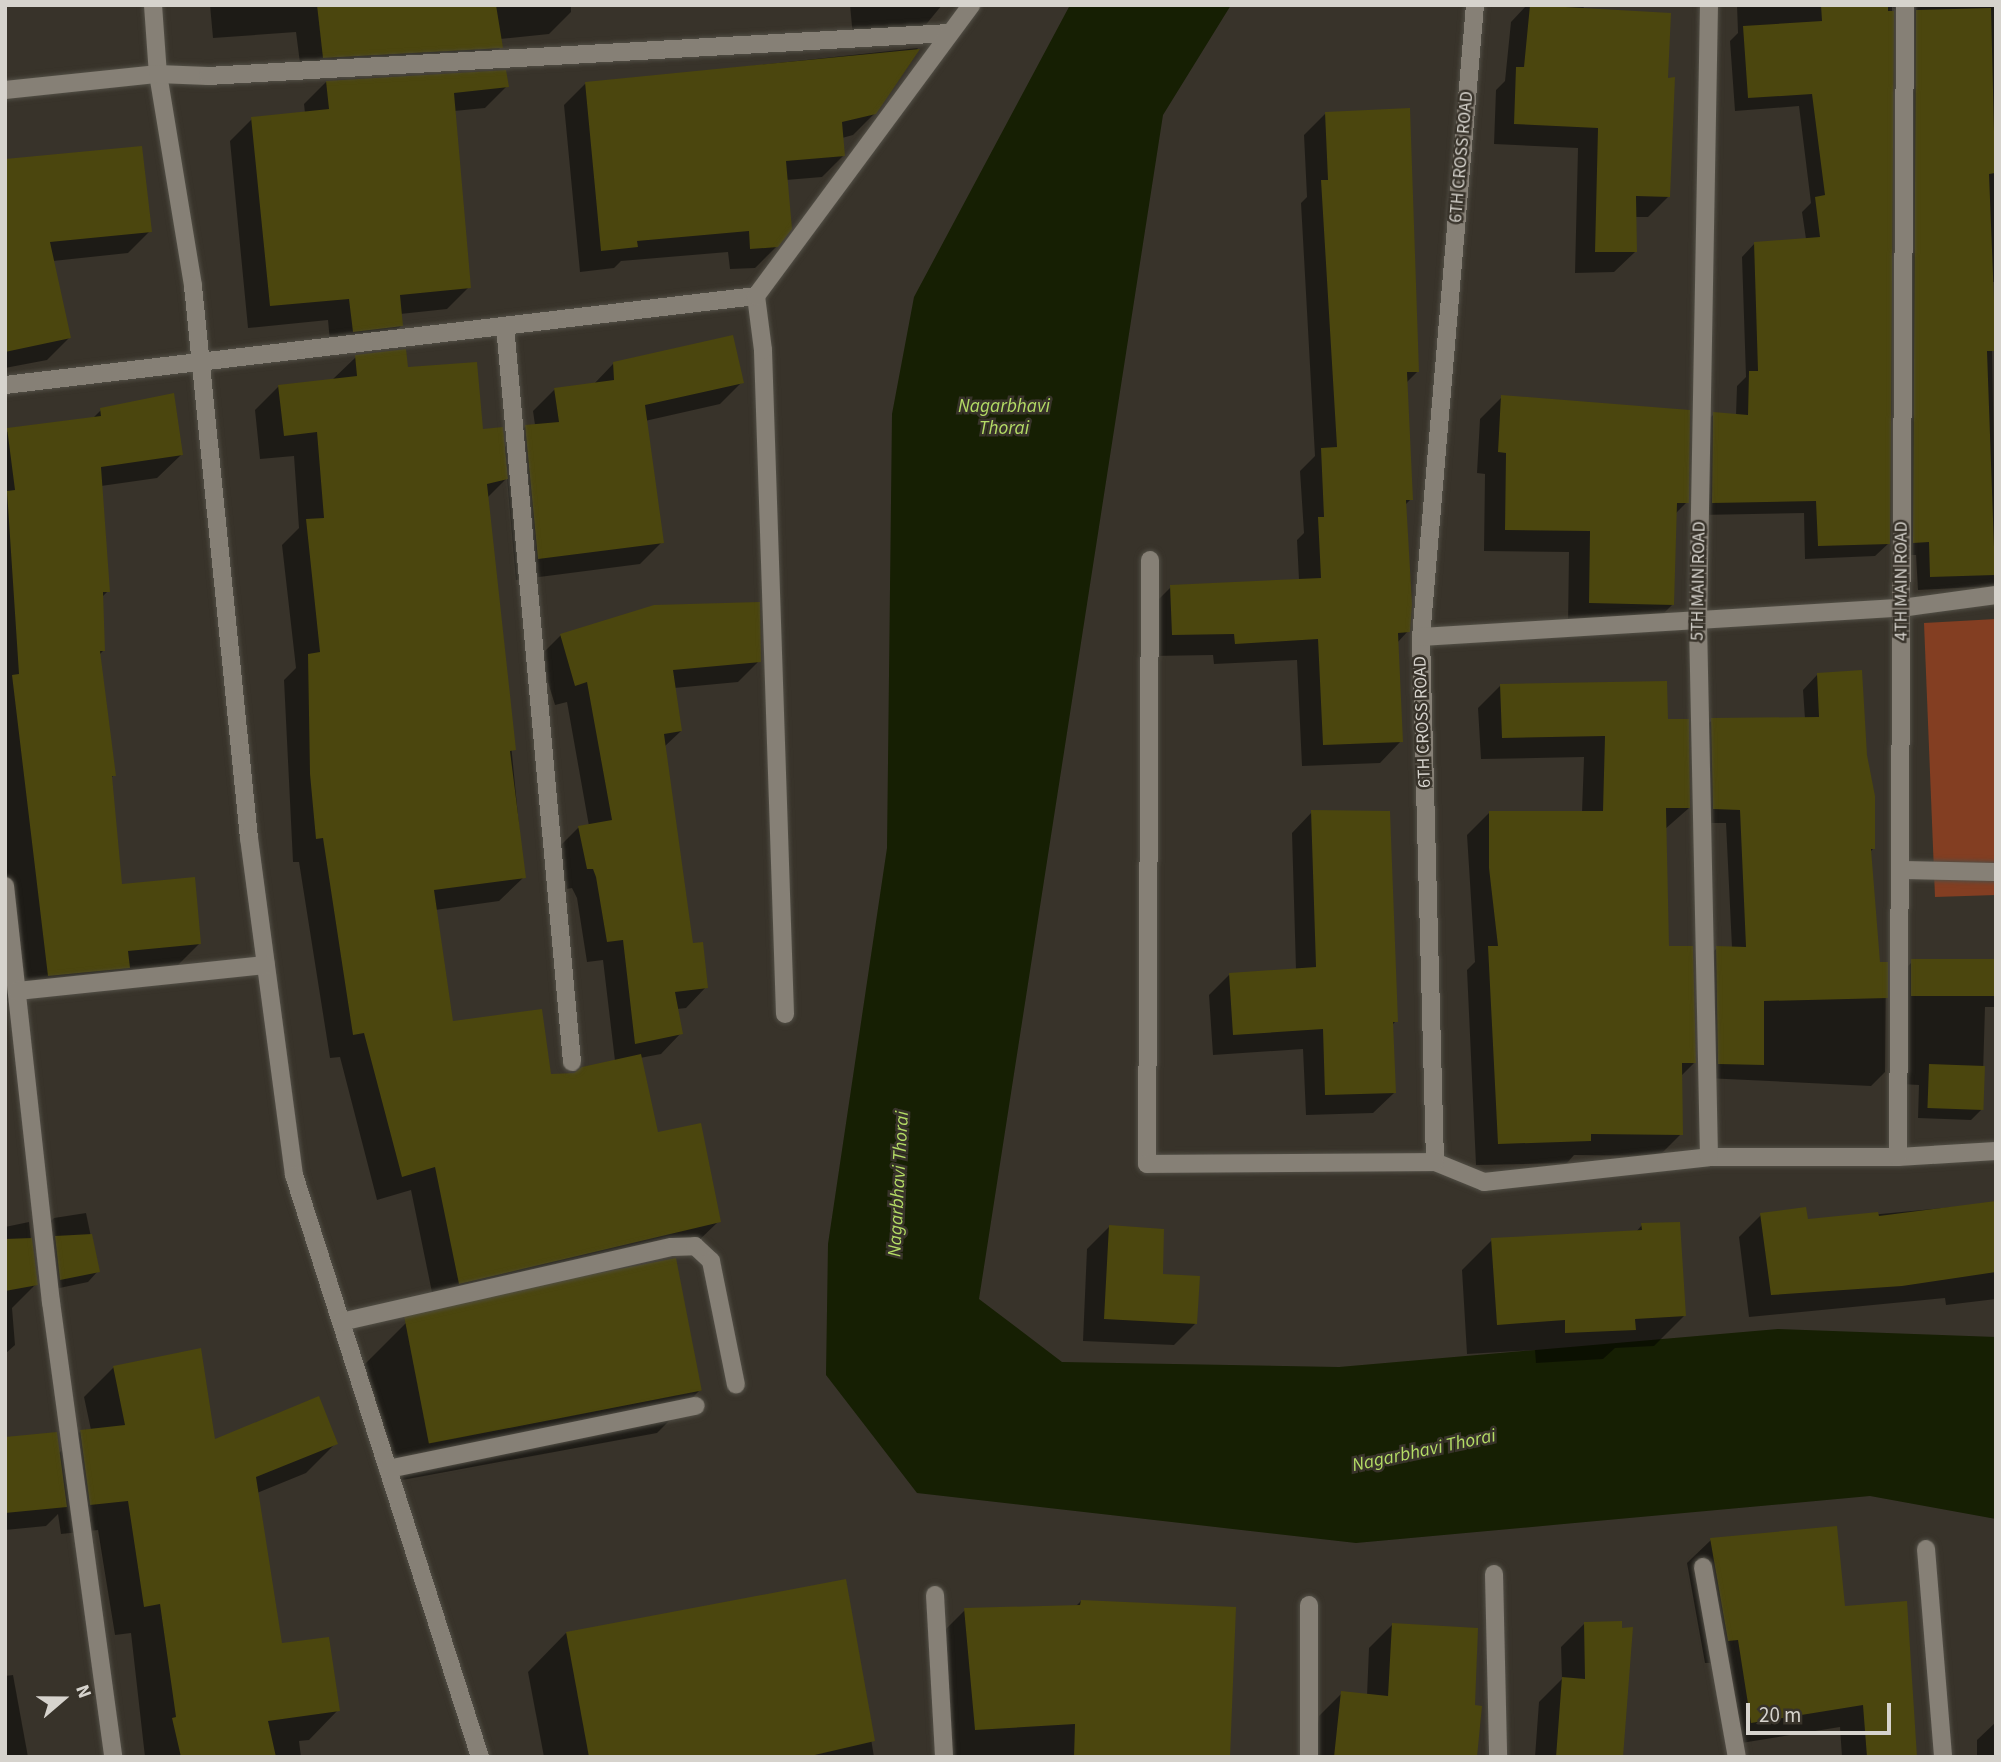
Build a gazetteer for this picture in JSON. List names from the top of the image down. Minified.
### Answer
{"streets":{"street":["6TH CROSS ROAD","5TH MAIN ROAD","4TH MAIN ROAD"]},"water":["Nagarbhavi Thorai"],"scale_bar":"20 m","north":"right"}
